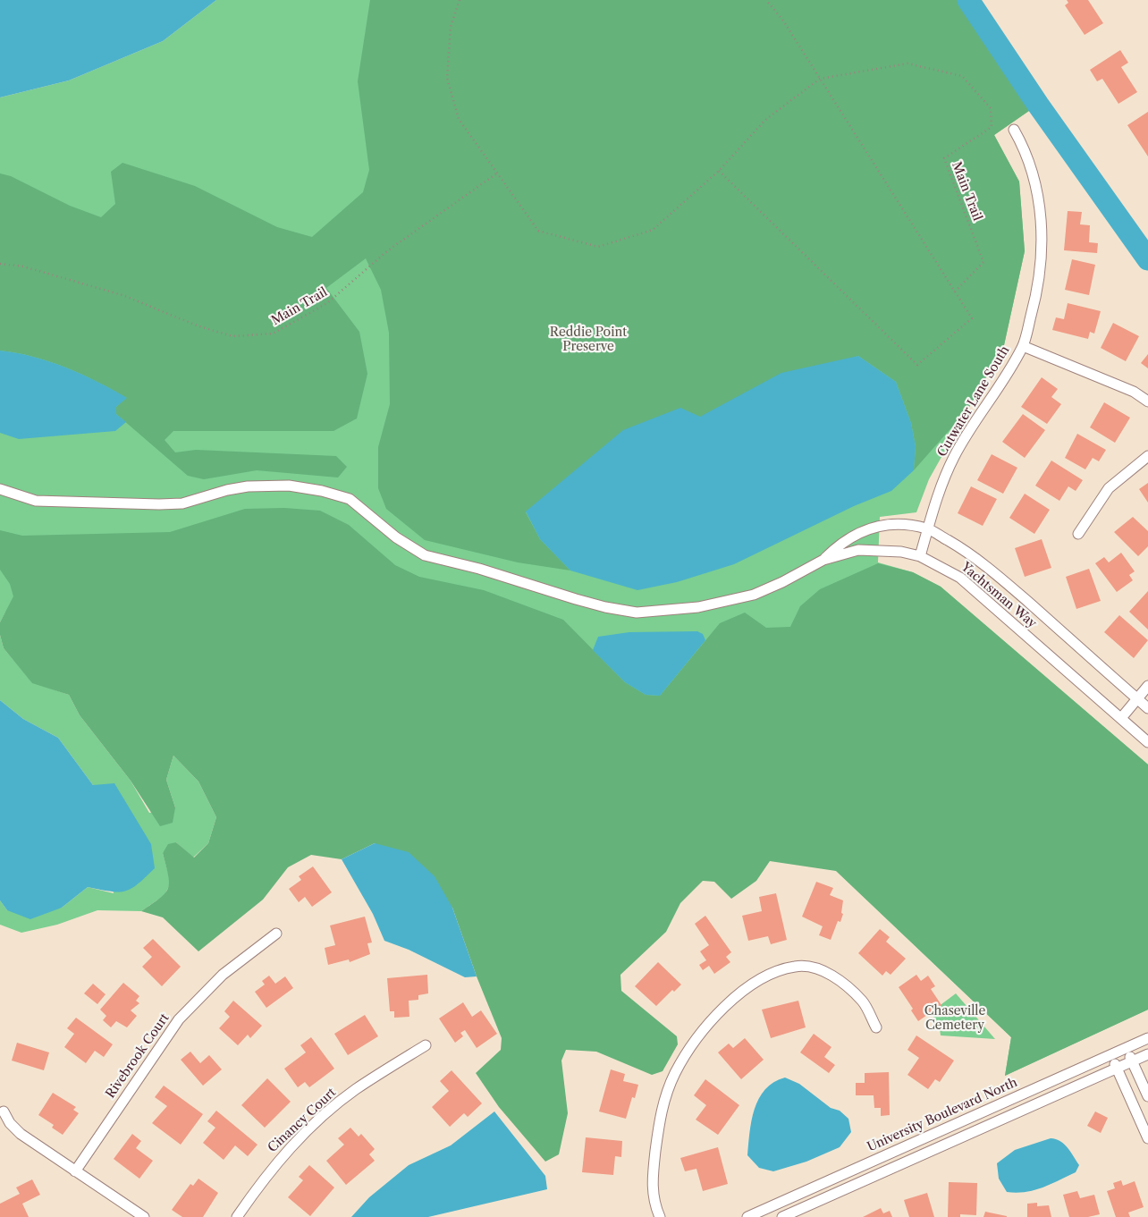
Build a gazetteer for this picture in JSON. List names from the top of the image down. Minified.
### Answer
{"streets":{"street":["Cutwater Lane South","Yachtsman Way","Rivebrook Court","University Boulevard North","Cinancy Court"],"path":["Main Trail"]},"crossings":[["Cutwater Lane South","Yachtsman Way"]],"parks":["Reddie Point Preserve","Chaseville Cemetery"]}
